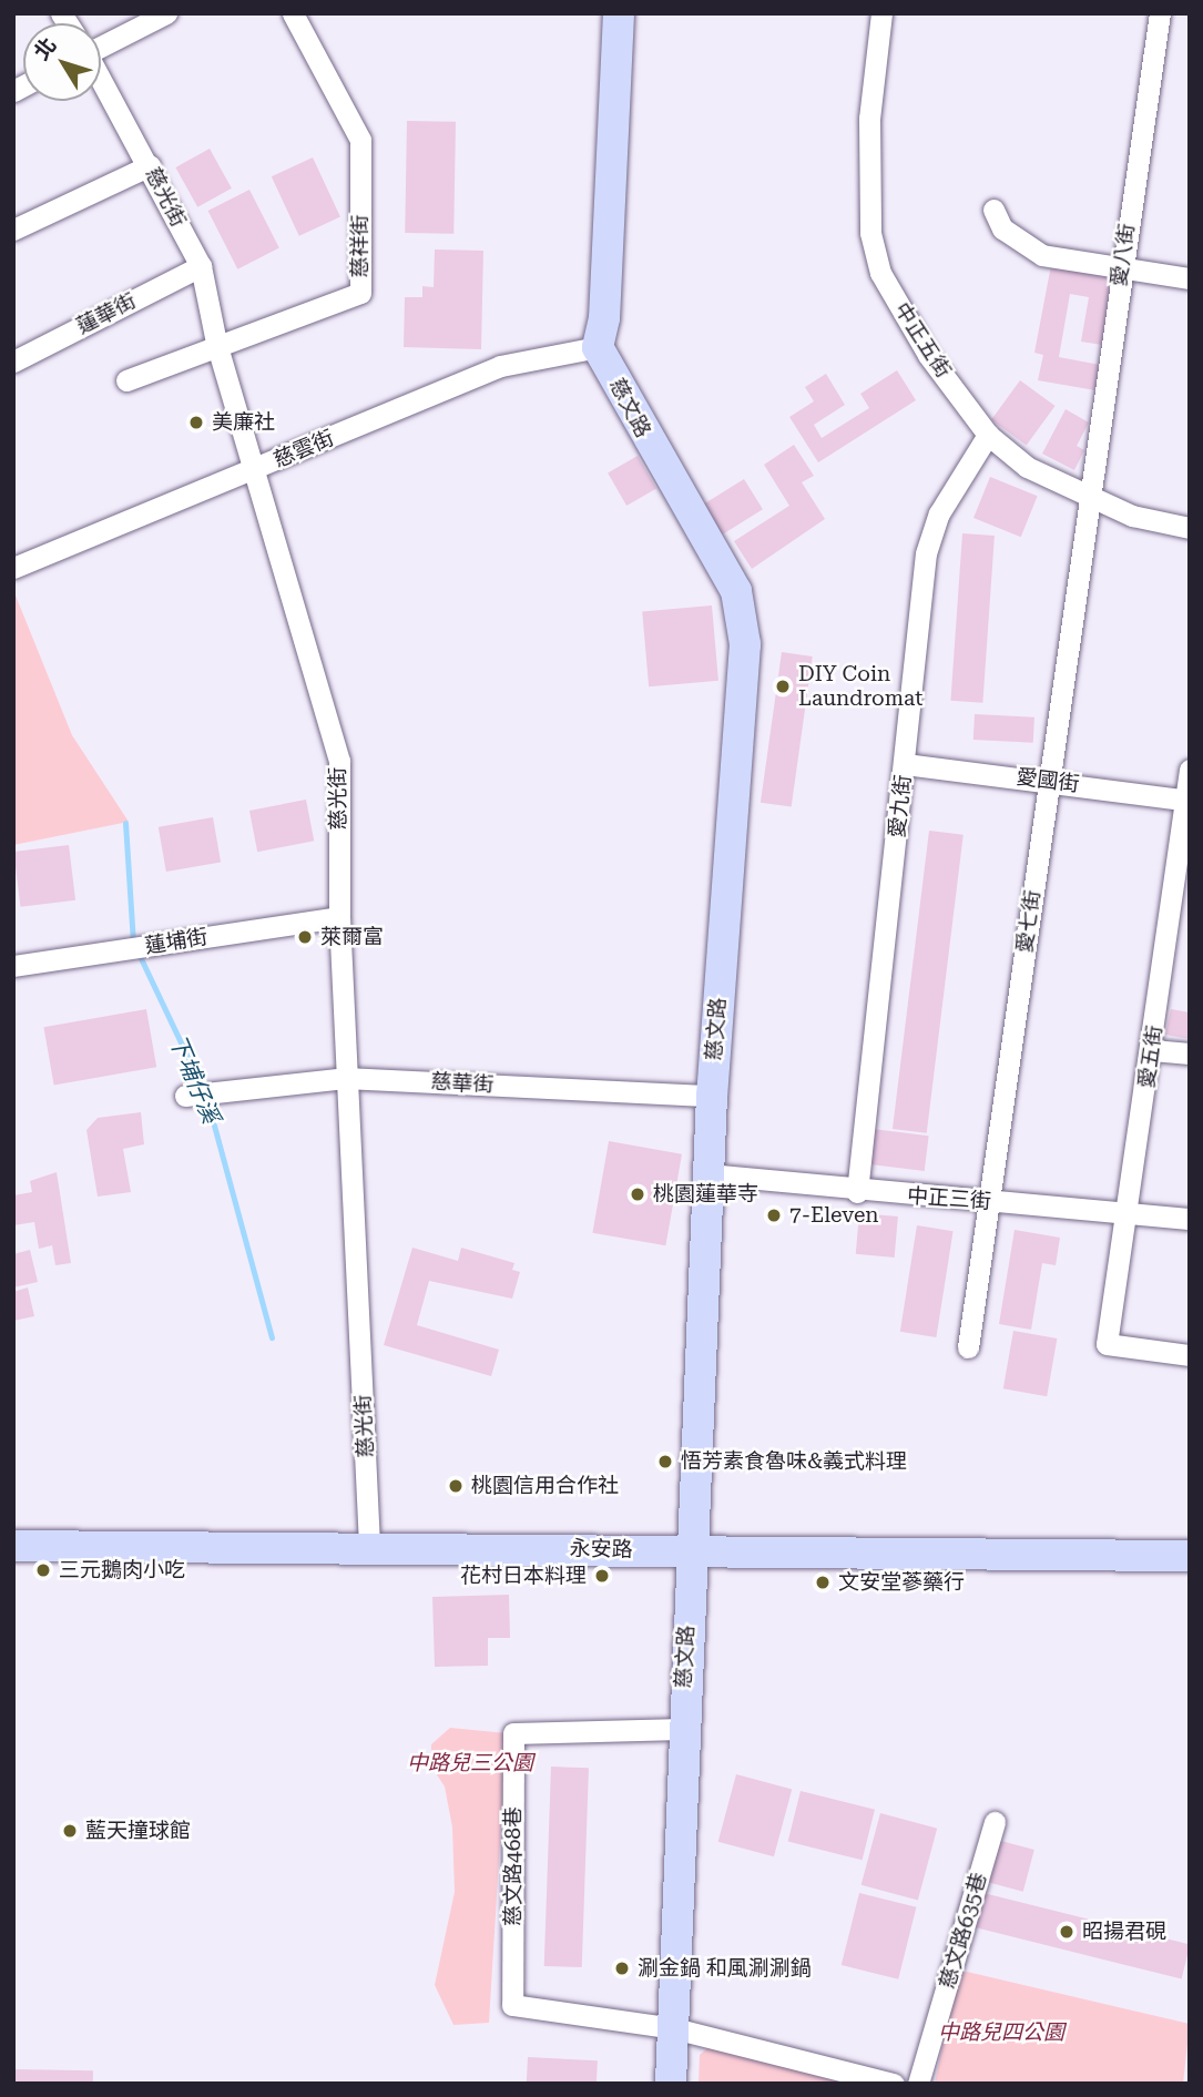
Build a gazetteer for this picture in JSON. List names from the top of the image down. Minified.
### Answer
{"streets":{"street":["慈光街","慈祥街","愛八街","蓮華街","中正五街","慈文路","慈雲街","愛國街","愛九街","愛七街","蓮埔街","愛五街","慈華街","中正三街","永安路","慈文路468巷","慈文路635巷"]},"crossings":[["慈光街","慈祥街"],["慈光街","蓮華街"],["慈光街","慈雲街"],["慈光街","蓮埔街"],["慈光街","慈華街"],["慈光街","永安路"],["愛八街","中正五街"],["愛八街","愛七街"],["中正五街","愛九街"],["中正五街","愛七街"],["慈文路","慈雲街"],["慈文路","慈華街"],["慈文路","中正三街"],["慈文路","永安路"],["慈文路","慈文路468巷"],["愛國街","愛九街"],["愛國街","愛七街"],["愛國街","愛五街"],["愛九街","中正三街"],["愛七街","中正三街"],["愛五街","中正三街"]],"water":["下埔仔溪"],"parks":["中路兒三公園","中路兒四公園"],"places":["美廉社","DIY Coin Laundromat","萊爾富","桃園蓮華寺","7-Eleven","悟芳素食魯味&義式料理","桃園信用合作社","三元鵝肉小吃","花村日本料理","文安堂蔘藥行","藍天撞球館","昭揚君硯","涮金鍋 和風涮涮鍋"],"north":"top left"}
